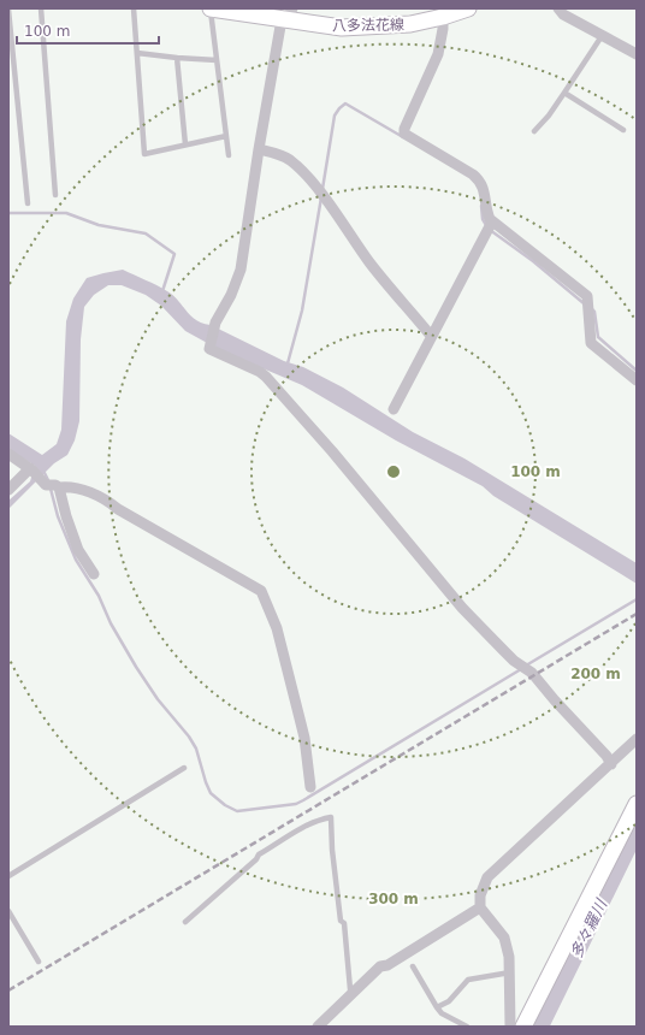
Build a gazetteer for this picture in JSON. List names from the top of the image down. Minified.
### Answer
{"streets":{"main road":["八多法花線"]},"water":["多々羅川"],"scale_bar":"100 m","rings":["100 m","200 m","300 m"]}
